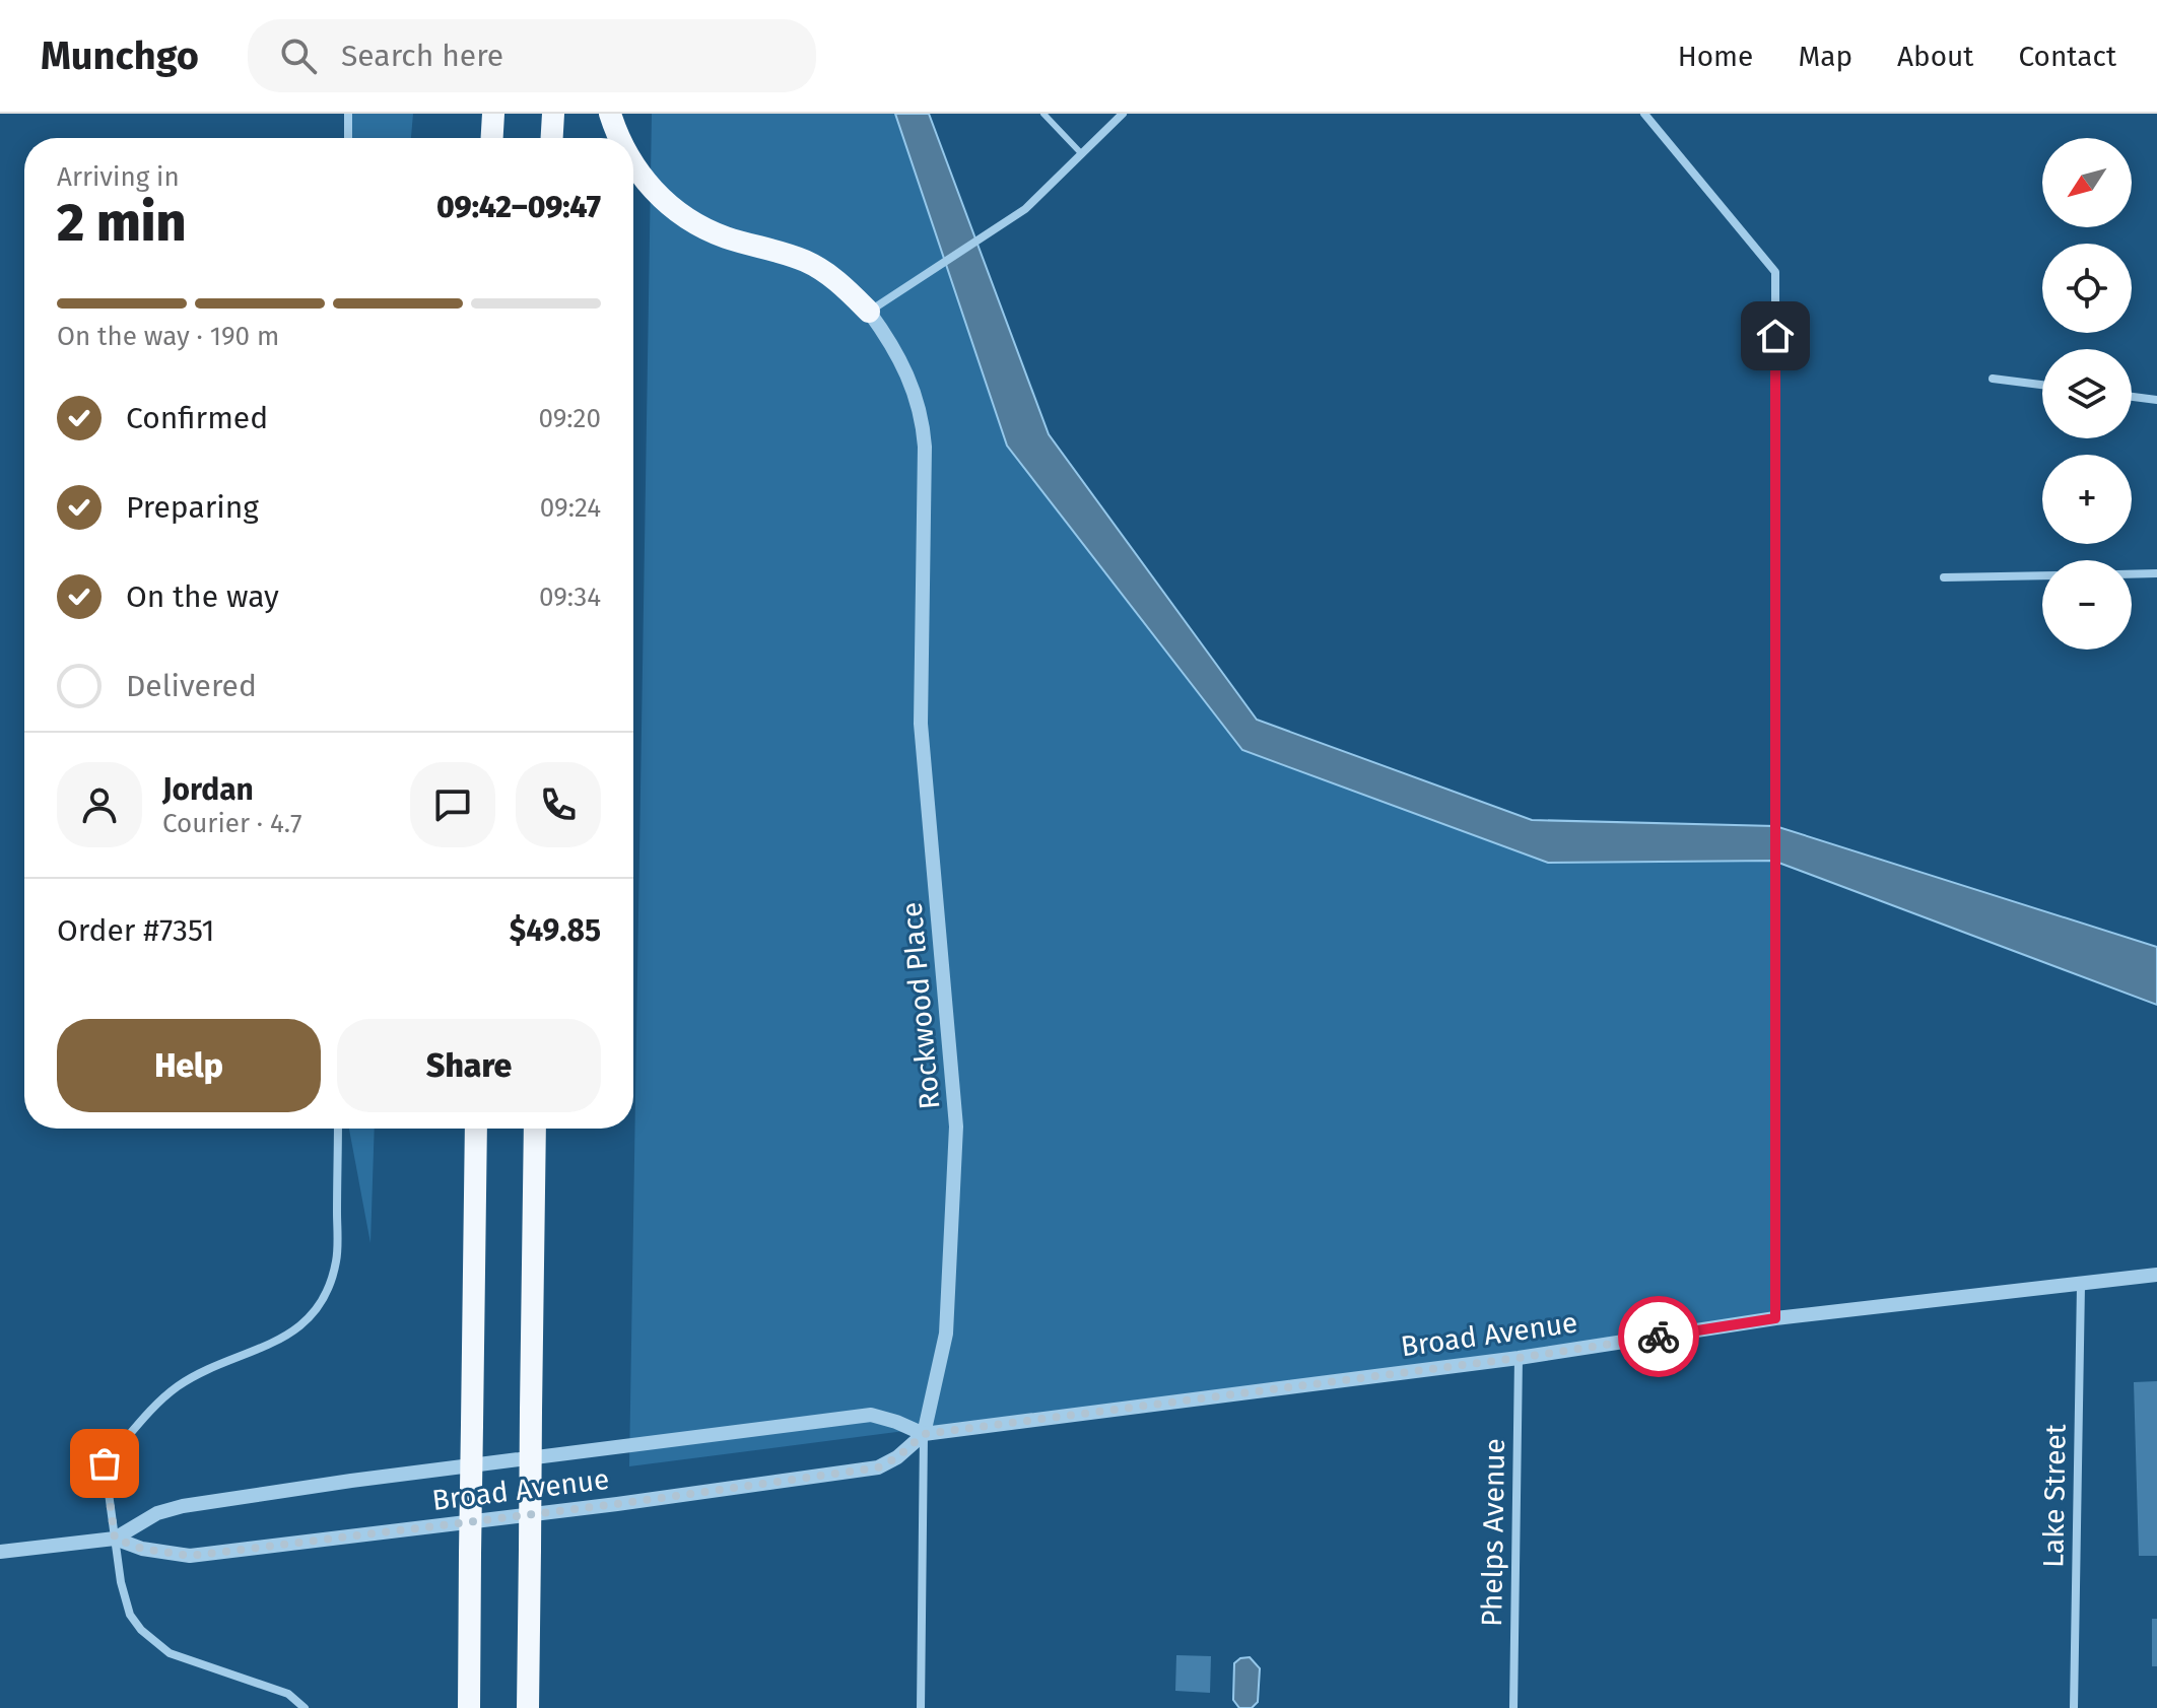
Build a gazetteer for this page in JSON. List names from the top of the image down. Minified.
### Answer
{"streets":{"street":["Rockwood Place","Broad Avenue","Lake Street","Phelps Avenue"]},"crossings":[["Rockwood Place","Broad Avenue"],["Broad Avenue","Lake Street"],["Broad Avenue","Phelps Avenue"]],"north":"bottom left","page":{"header":"Munchgo","search":"Search here","nav":["Home","Map","About","Contact"],"map_buttons":["+","−"],"heading":["2 min","Arriving in","09:42–09:47"],"panel":["Jordan","Courier · 4.7","Order #7351","$49.85"],"bar":"On the way · 190 m","list":[["Confirmed","09:20"],["Preparing","09:24"],["On the way","09:34"],"Delivered"],"buttons":["Help","Share"]}}
